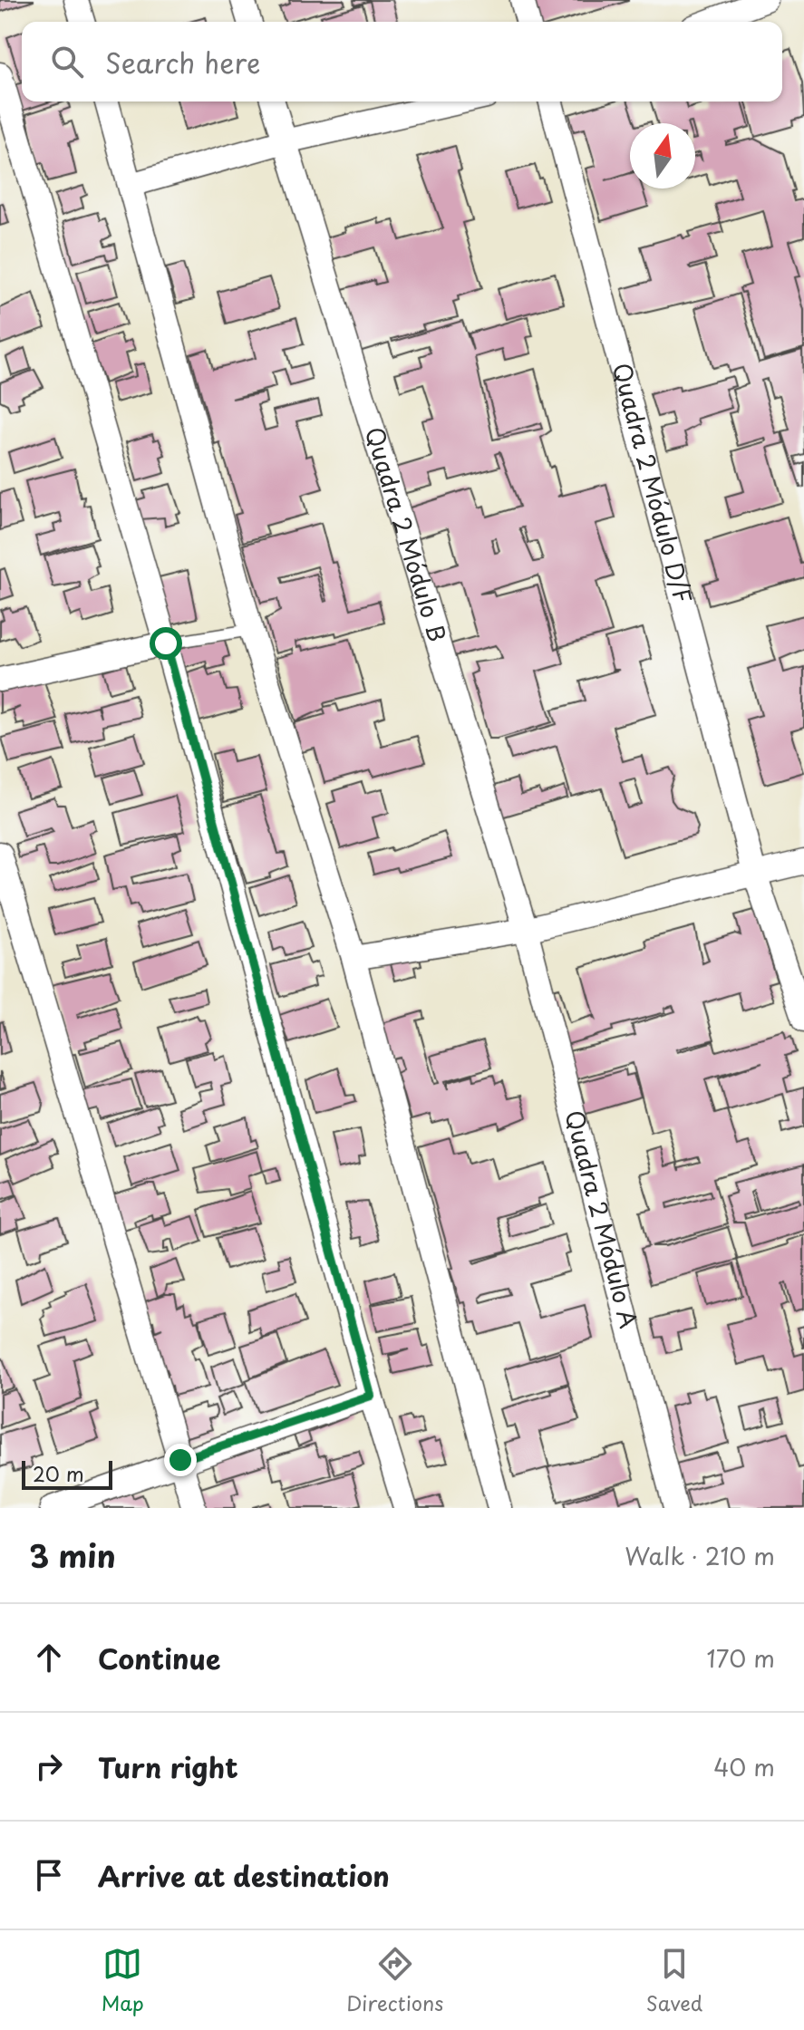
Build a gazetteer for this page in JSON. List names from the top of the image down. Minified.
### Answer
{"streets":{"street":["Quadra 2 Módulo D/F","Quadra 2 Módulo B","Quadra 2 Módulo A"]},"crossings":[["Quadra 2 Módulo B","Quadra 2 Módulo A"]],"scale_bar":"20 m","north":"top","page":{"search":"Search here","scale":"20 m","heading":["3 min","Walk · 210 m"],"list":[["Continue","170 m"],["Turn right","40 m"],"Arrive at destination"],"nav":["Map","Directions","Saved"]}}
